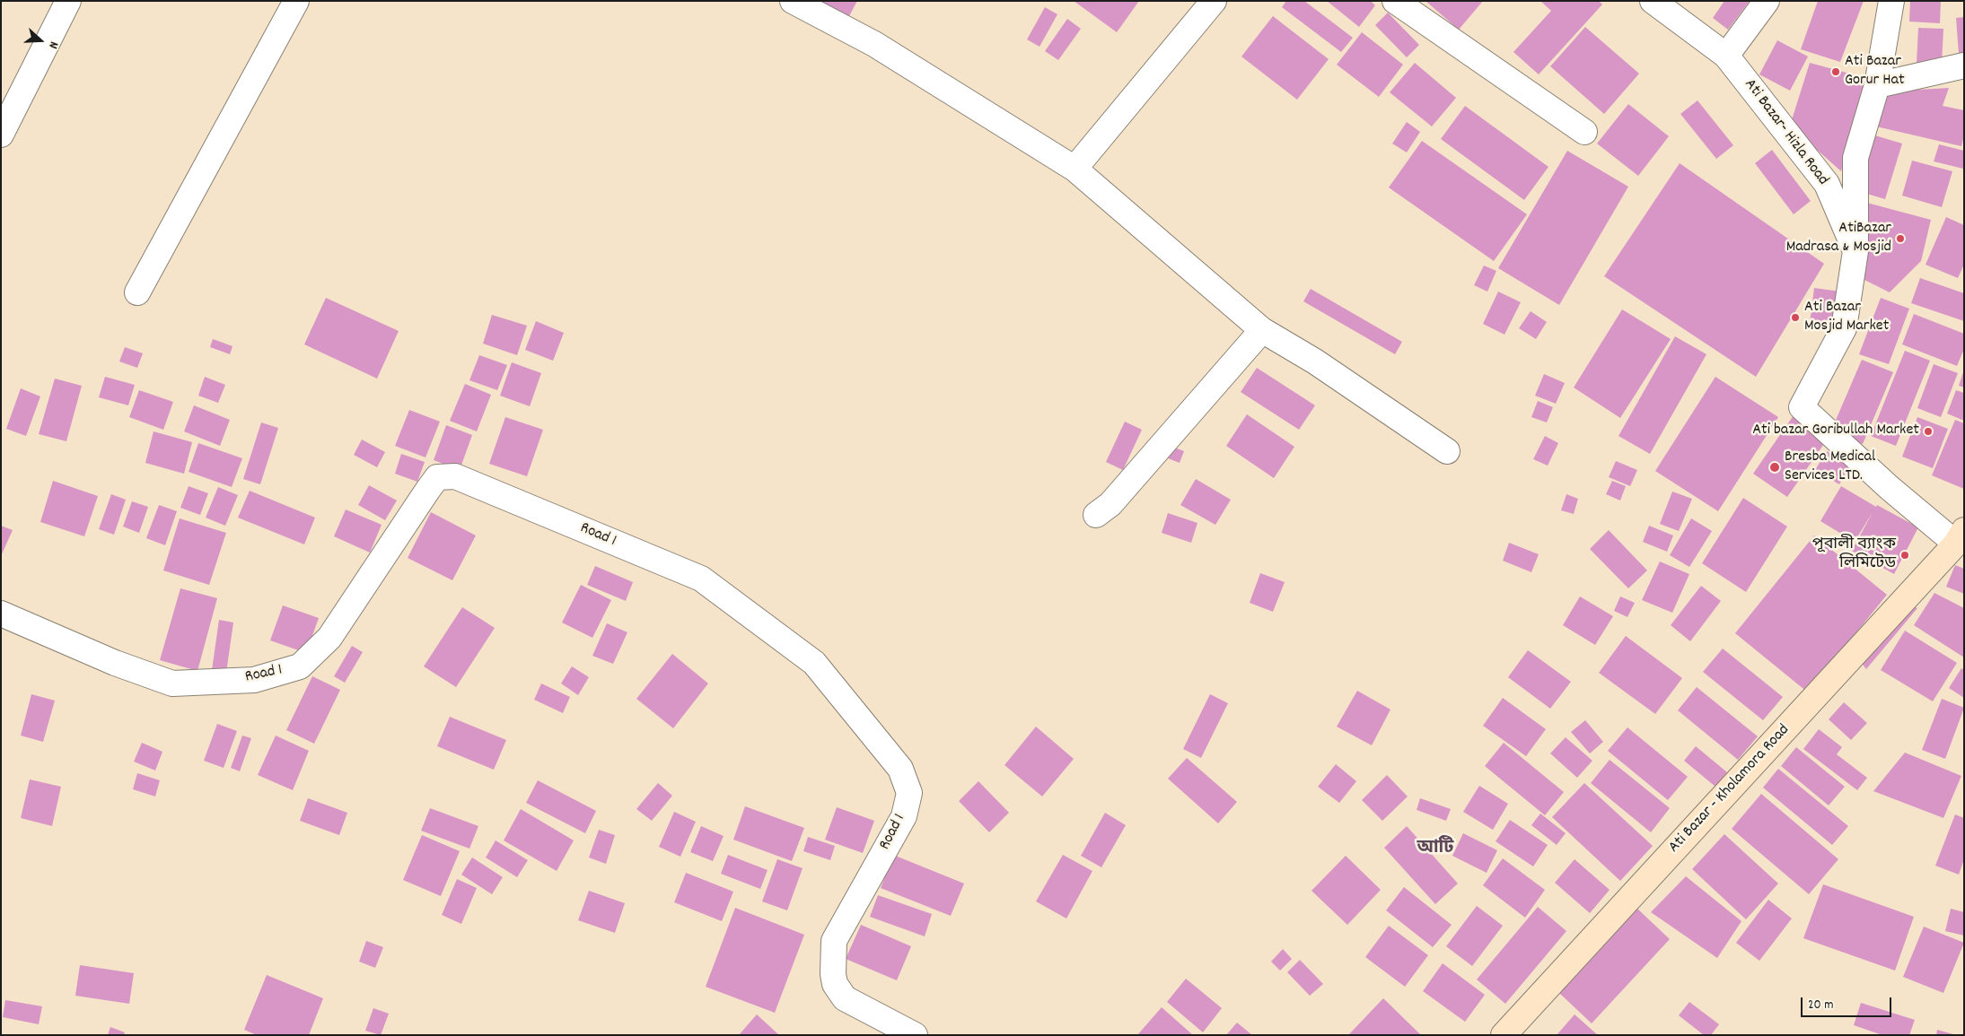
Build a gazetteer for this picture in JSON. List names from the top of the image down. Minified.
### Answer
{"streets":{"main road":["Ati Bazar - Kholamora Road"],"street":["Ati Bazar- Hizla Road","Road 1"]},"districts":["আটি"],"places":["Ati Bazar Gorur Hat","AtiBazar Madrasa & Mosjid","Ati Bazar Mosjid Market","Ati bazar Goribullah Market","Bresba Medical Services LTD.","পূবালী ব্যাংক লিমিটেড"],"scale_bar":"20 m","north":"right"}
